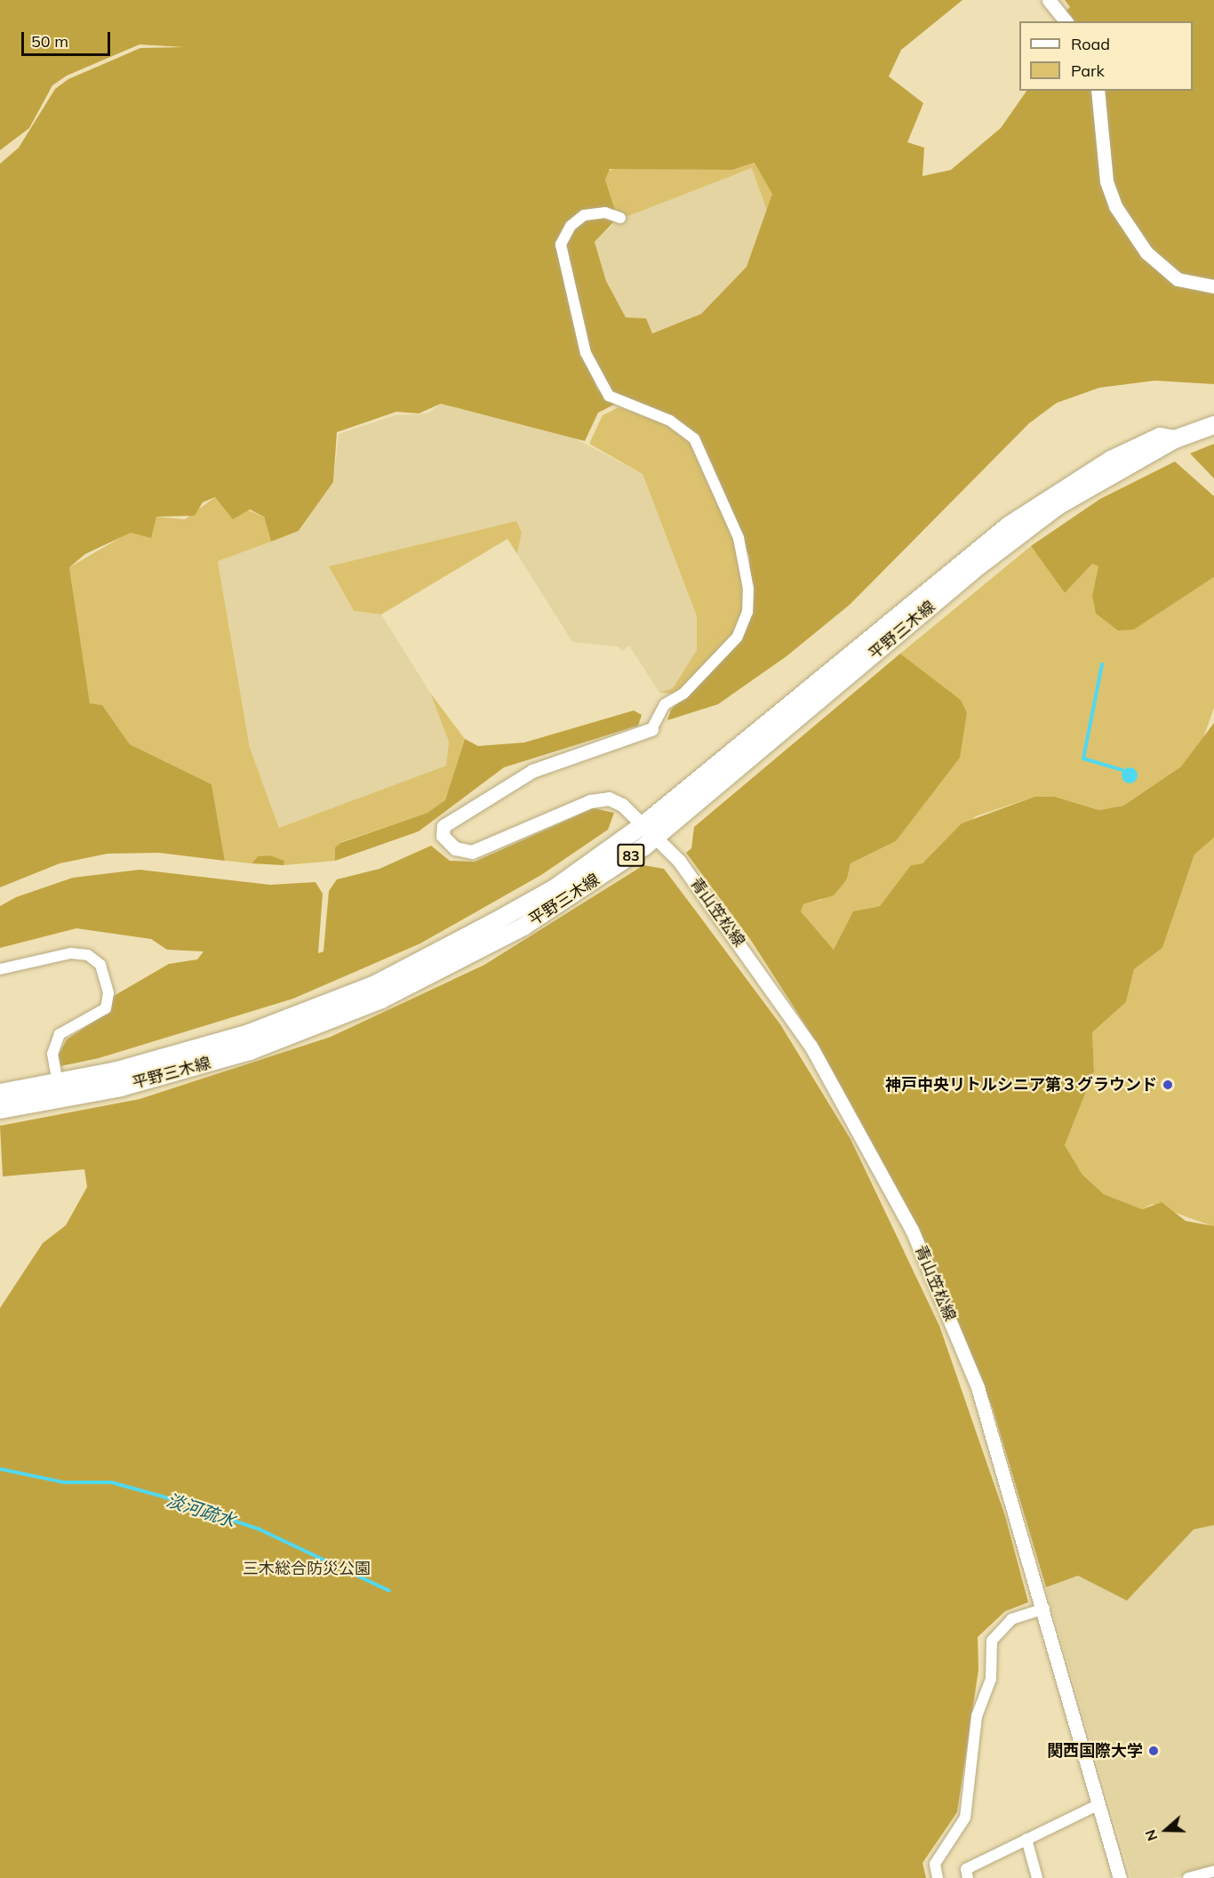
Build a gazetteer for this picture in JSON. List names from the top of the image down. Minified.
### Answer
{"streets":{"main road":["平野三木線","83"],"street":["青山笠松線"]},"crossings":[["平野三木線","青山笠松線"]],"water":["淡河疏水"],"parks":["三木総合防災公園"],"places":["神戸中央リトルシニア第３グラウンド","関西国際大学"],"legend":["Road","Park"],"scale_bar":"50 m","north":"left"}
